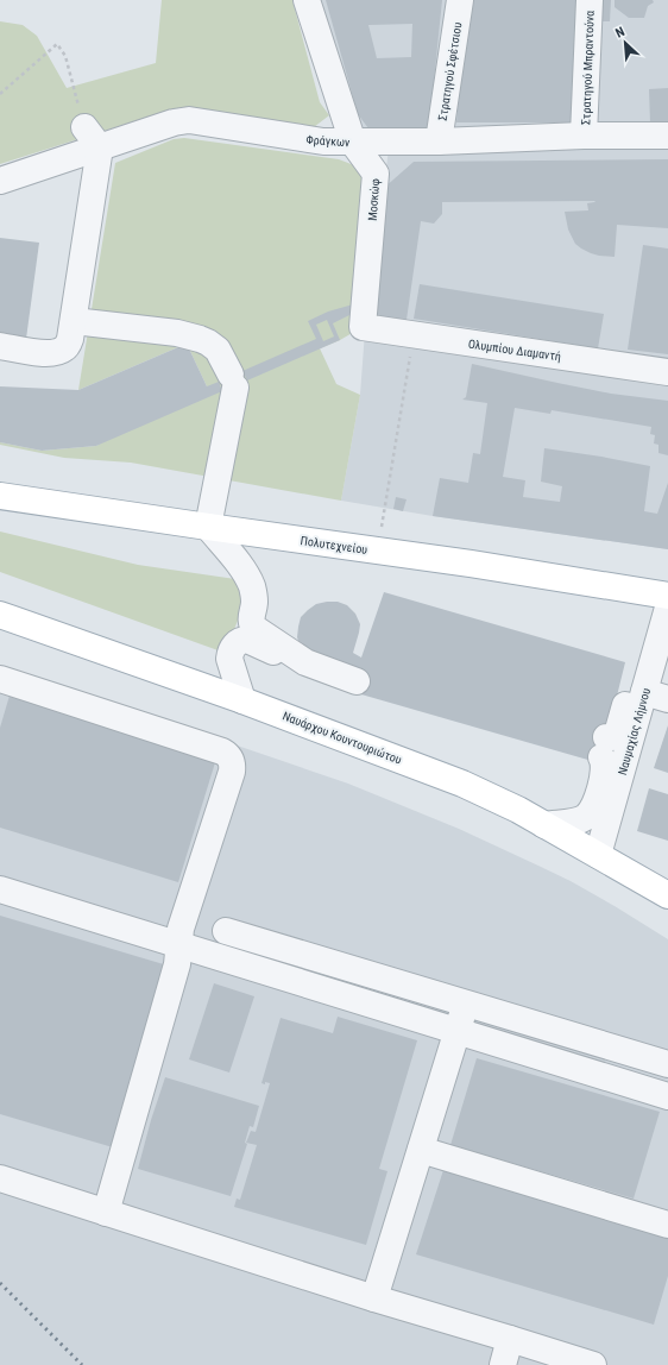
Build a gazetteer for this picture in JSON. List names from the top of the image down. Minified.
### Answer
{"streets":{"main road":["Πολυτεχνείου","Ναυάρχου Κουντουριώτου"],"street":["Στρατηγού Μπραντούνα","Στρατηγού Σφέτσιου","Φράγκων","Μοσκώφ","Ολυμπίου Διαμαντή","Ναυμαχίας Λήμνου"]},"crossings":[["Στρατηγού Μπραντούνα","Φράγκων"],["Στρατηγού Σφέτσιου","Φράγκων"],["Φράγκων","Μοσκώφ"],["Μοσκώφ","Ολυμπίου Διαμαντή"],["Ναυμαχίας Λήμνου","Ναυάρχου Κουντουριώτου"]],"north":"top left"}
